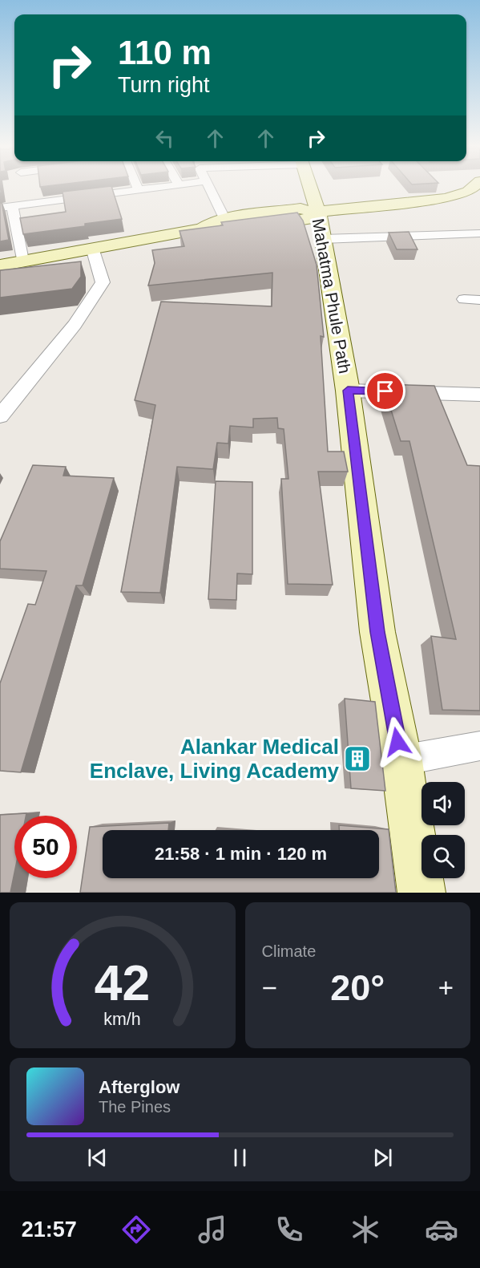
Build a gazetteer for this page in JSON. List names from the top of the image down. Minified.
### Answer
{"streets":{"street":["Mahatma Phule Path"]},"places":{"building":["Alankar Medical Enclave, Living Academy"]},"page":{"turn":["110 m","Turn right"],"limit":"50","trip":"21:58 · 1 min · 120 m","tile":"Climate","heat":["−","20°","+"],"song":["Afterglow","The Pines"],"tabs":"21:57","gauge":["42","km/h"]}}
